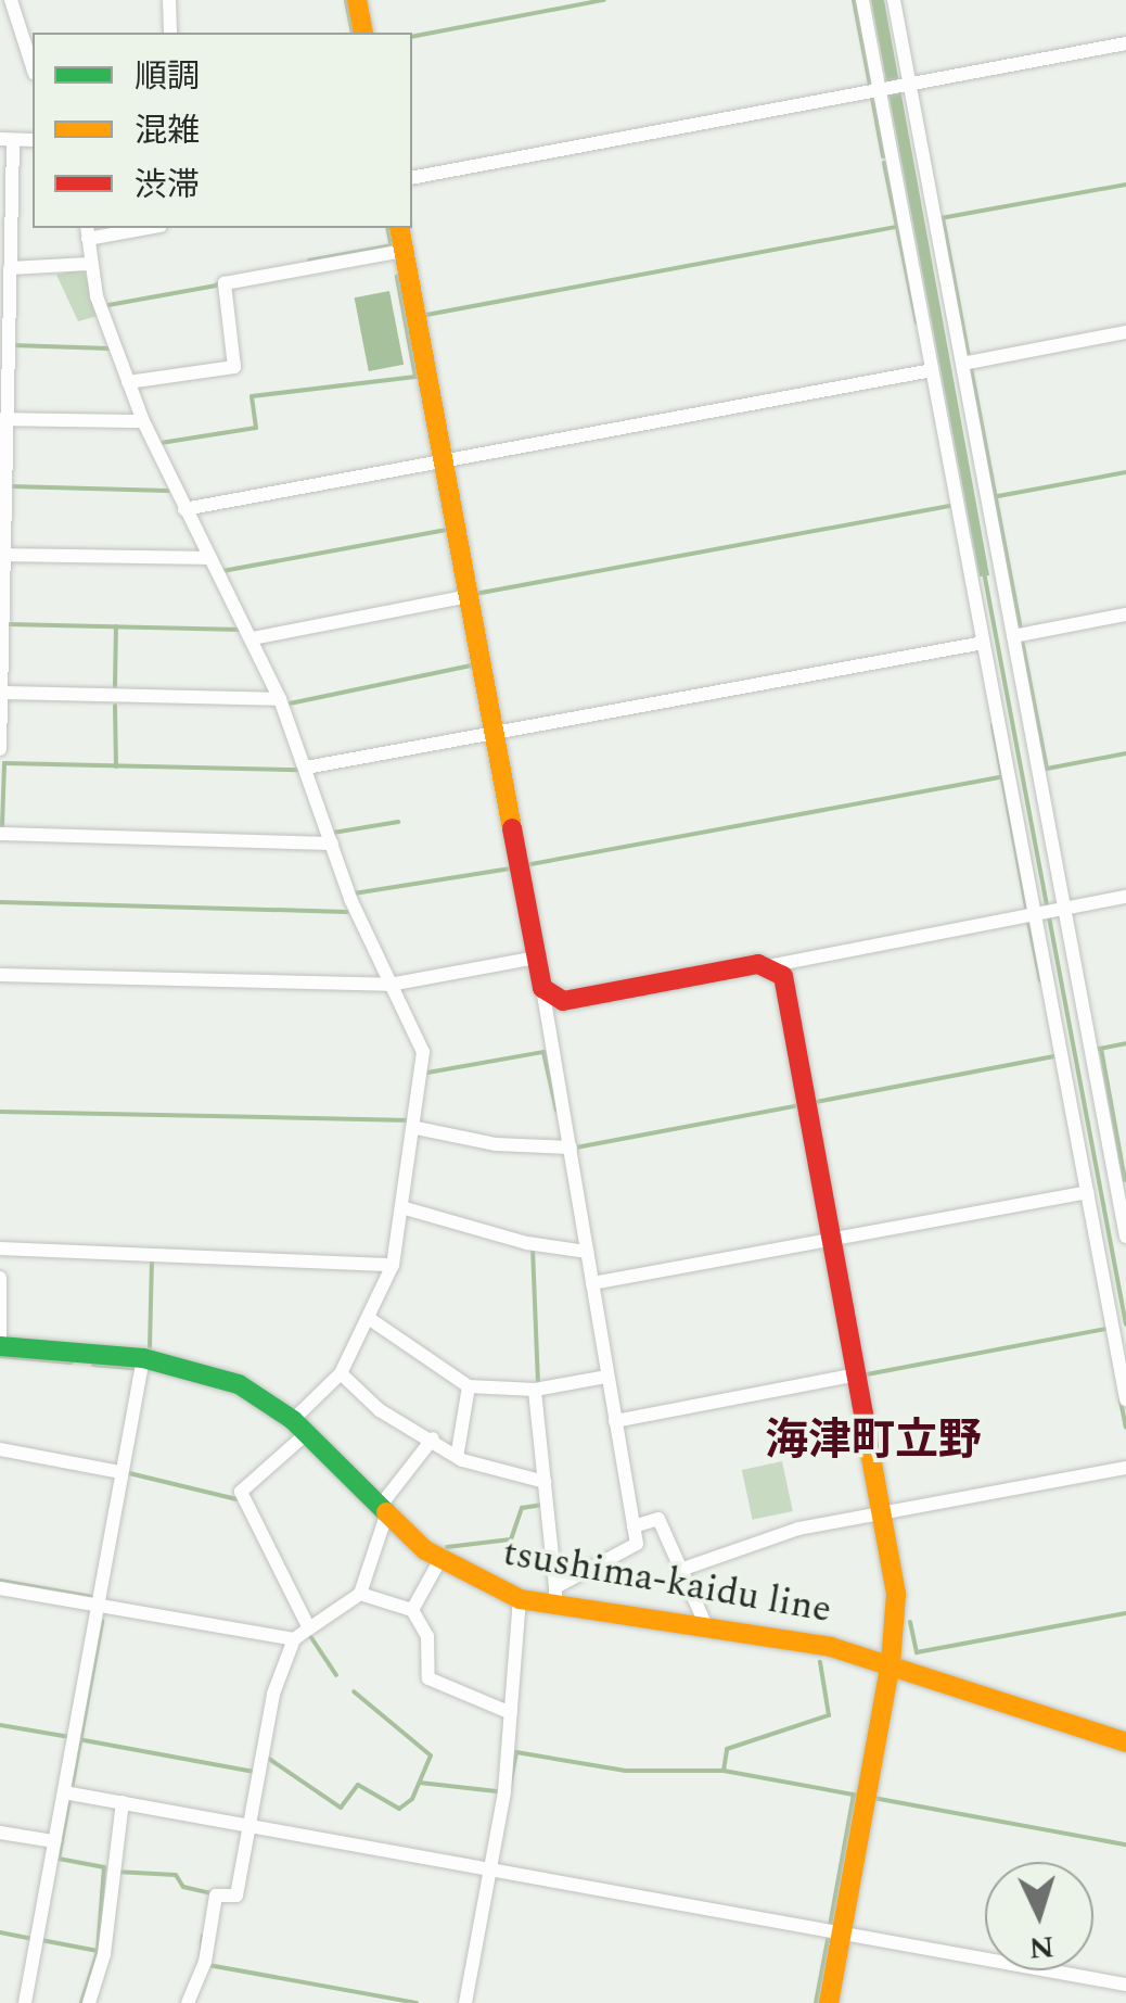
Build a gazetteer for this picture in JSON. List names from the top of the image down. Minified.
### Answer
{"streets":{"street":["tsushima-kaidu line"]},"districts":["海津町立野"],"legend":["順調","混雑","渋滞"],"north":"bottom"}
